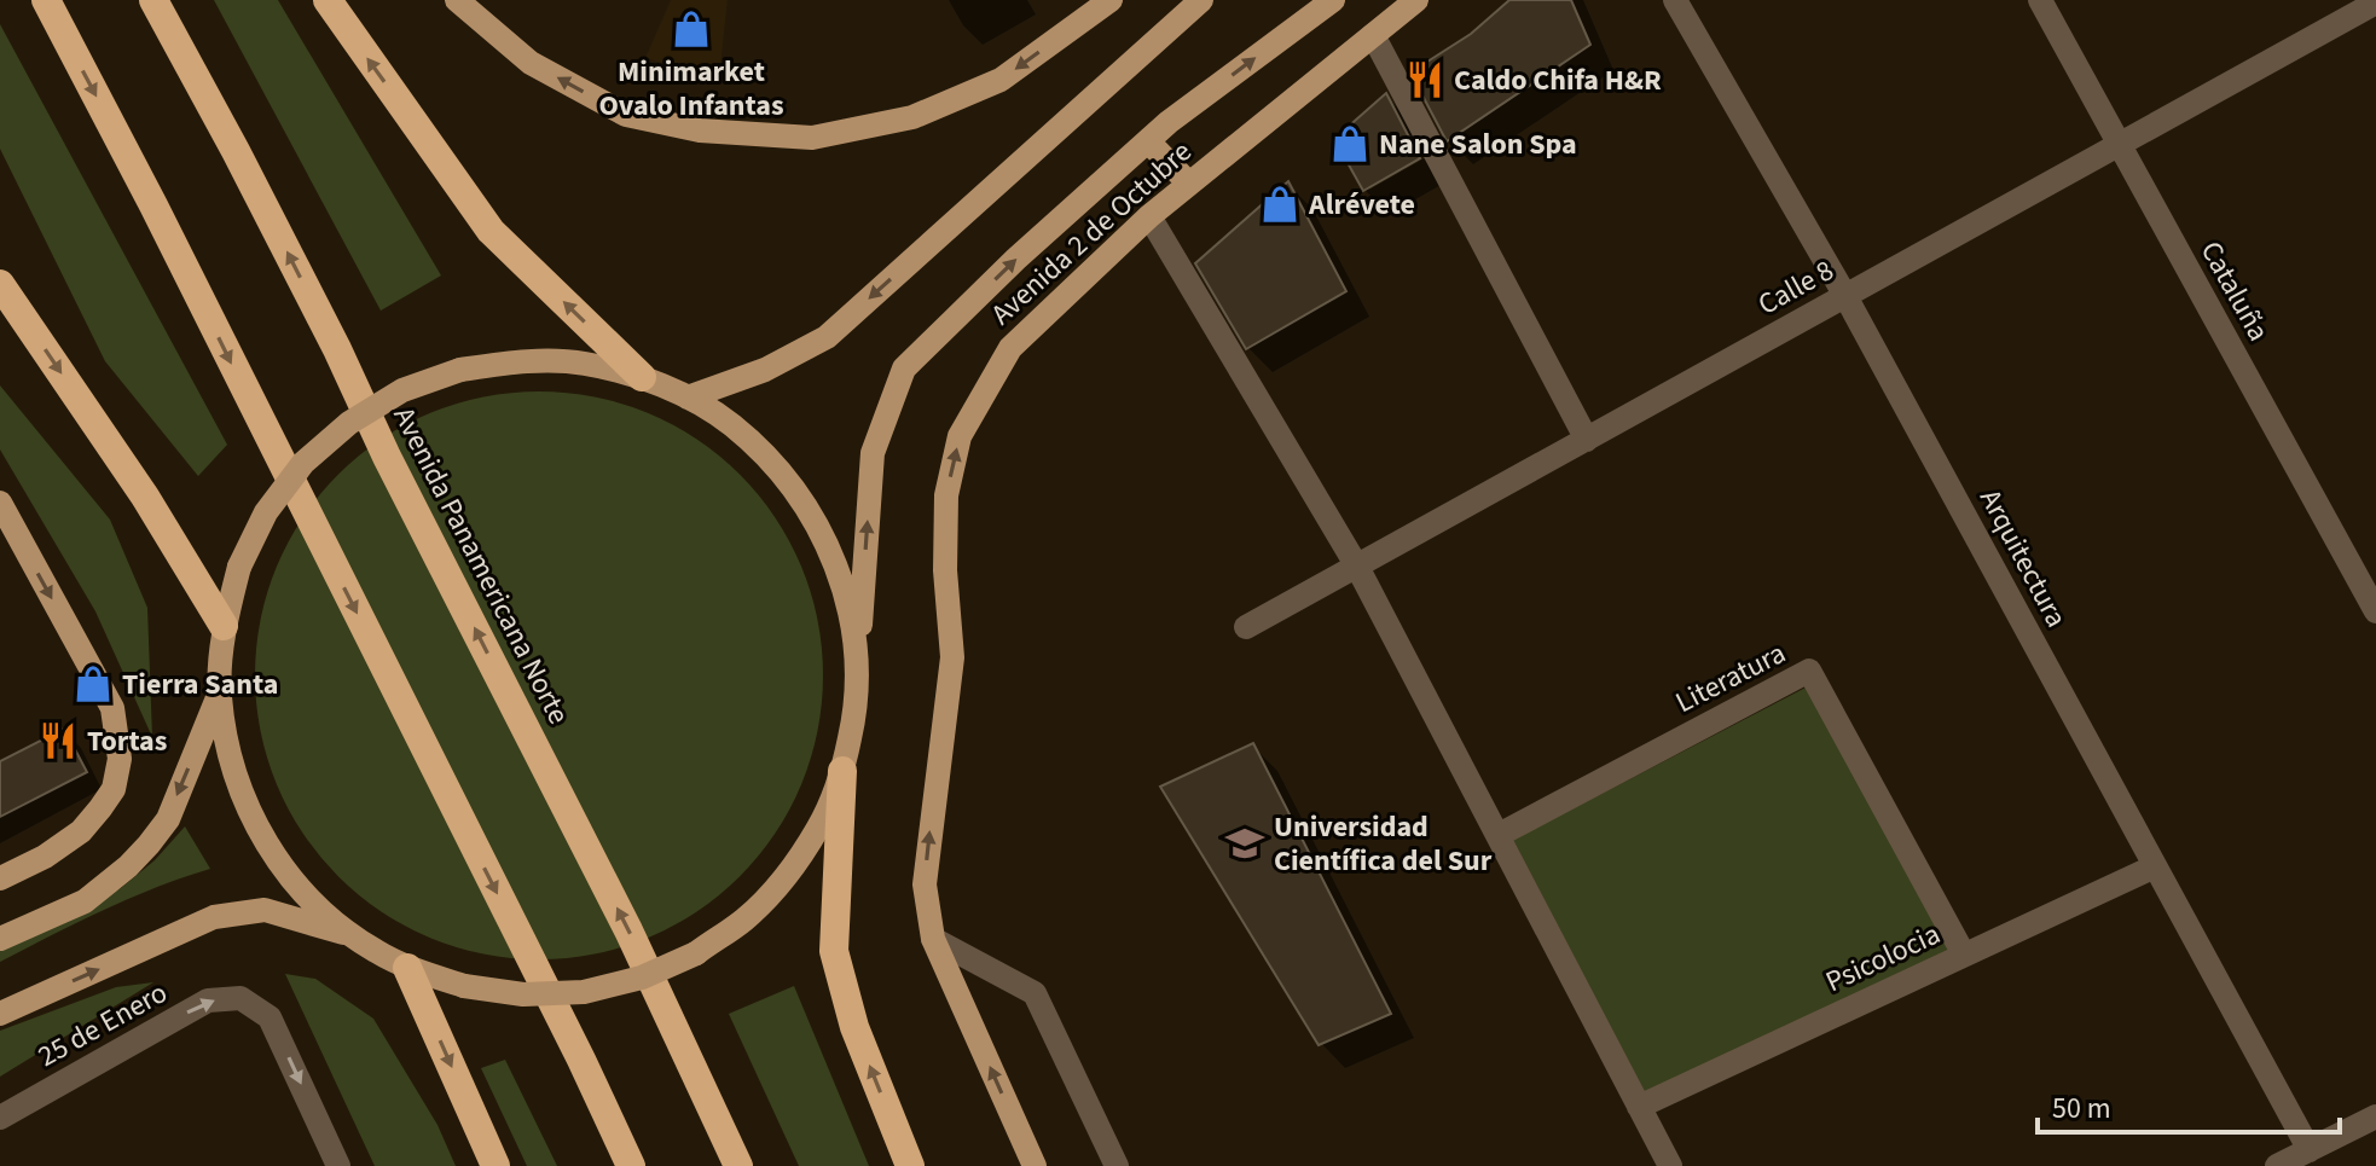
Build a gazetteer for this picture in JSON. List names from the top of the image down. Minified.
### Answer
{"streets":{"highway":["Avenida Panamericana Norte"],"main road":["Avenida 2 de Octubre"],"street":["Calle 8","Cataluña","Arquitectura","Literatura","Psicolocia","25 de Enero"]},"crossings":[["Calle 8","Cataluña"],["Calle 8","Arquitectura"],["Arquitectura","Psicolocia"],["Literatura","Psicolocia"]],"one_way":["Avenida 2 de Octubre"],"places":{"shop":["Minimarket Ovalo Infantas","Nane Salon Spa","Alrévete","Tierra Santa"],"restaurant":["Caldo Chifa H&R","Tortas"],"school or university":["Universidad Científica del Sur"]},"scale_bar":"50 m"}
